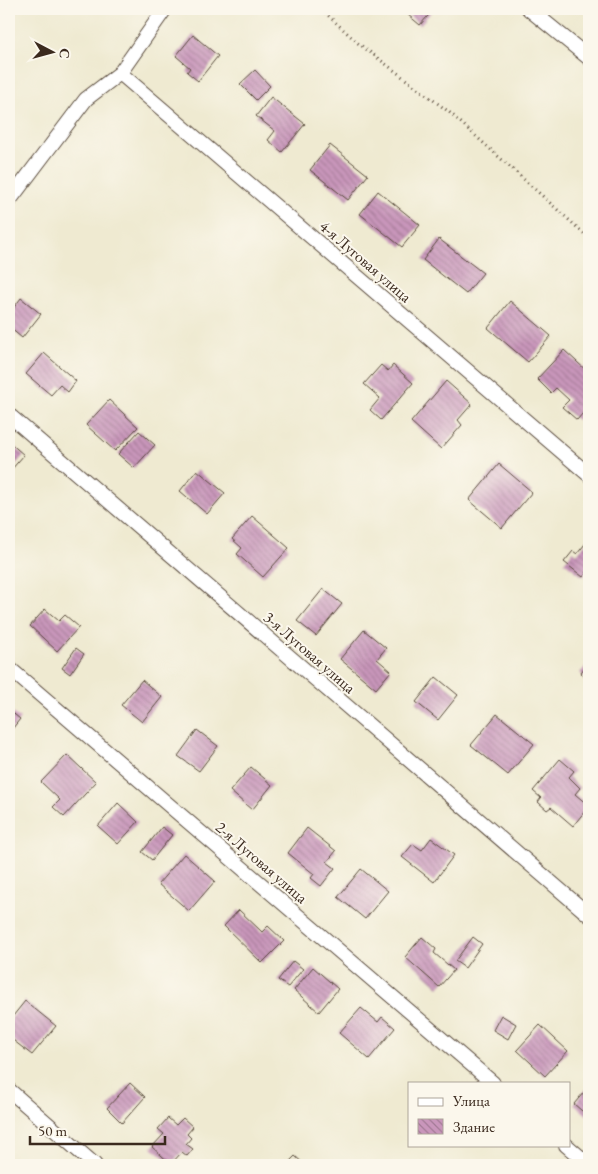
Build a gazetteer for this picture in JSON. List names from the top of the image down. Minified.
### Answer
{"streets":{"street":["4-я Луговая улица","3-я Луговая улица","2-я Луговая улица"]},"legend":["Улица","Здание"],"scale_bar":"50 m","north":"right"}
